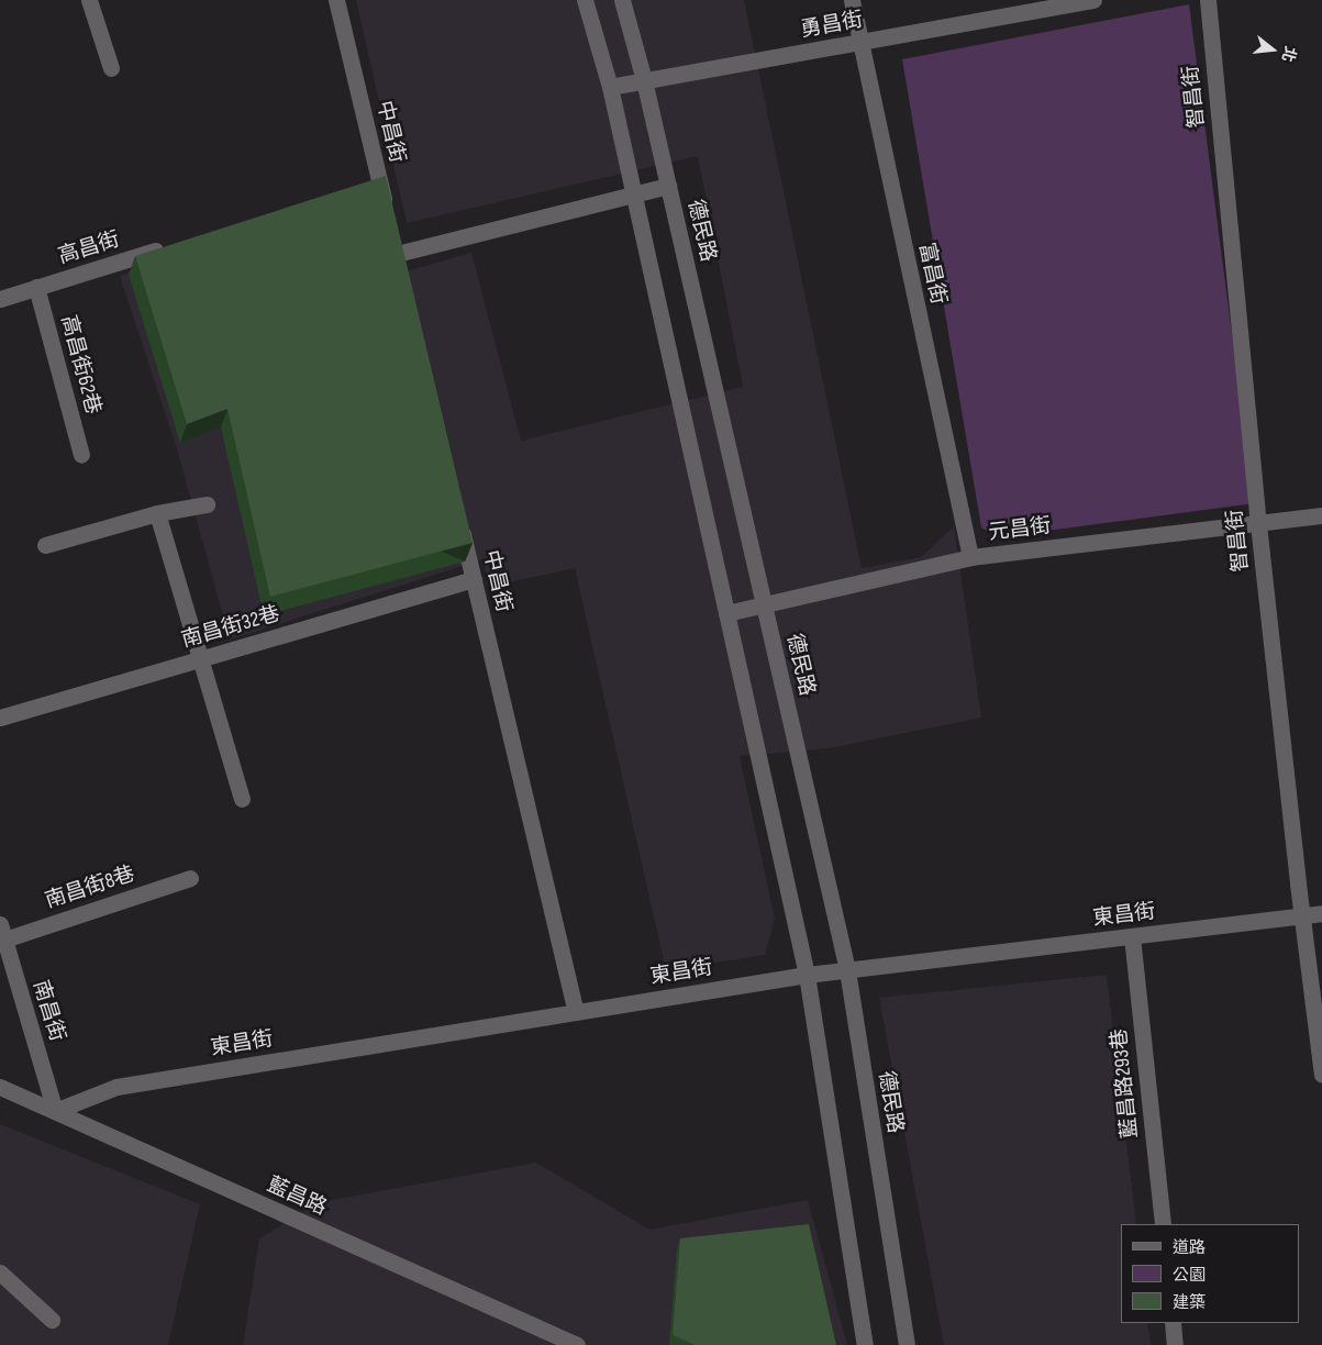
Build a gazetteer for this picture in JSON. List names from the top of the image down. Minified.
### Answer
{"streets":{"street":["勇昌街","智昌街","中昌街","德民路","高昌街","富昌街","高昌街62巷","元昌街","南昌街32巷","南昌街8巷","東昌街","南昌街","藍昌路293巷","藍昌路"]},"crossings":[["勇昌街","德民路"],["勇昌街","富昌街"],["智昌街","元昌街"],["智昌街","東昌街"],["中昌街","南昌街32巷"],["中昌街","東昌街"],["德民路","元昌街"],["德民路","東昌街"],["高昌街","高昌街62巷"],["富昌街","元昌街"],["南昌街8巷","南昌街"],["東昌街","南昌街"],["東昌街","藍昌路293巷"],["東昌街","藍昌路"],["南昌街","藍昌路"]],"legend":["道路","公園","建築"],"north":"right"}
